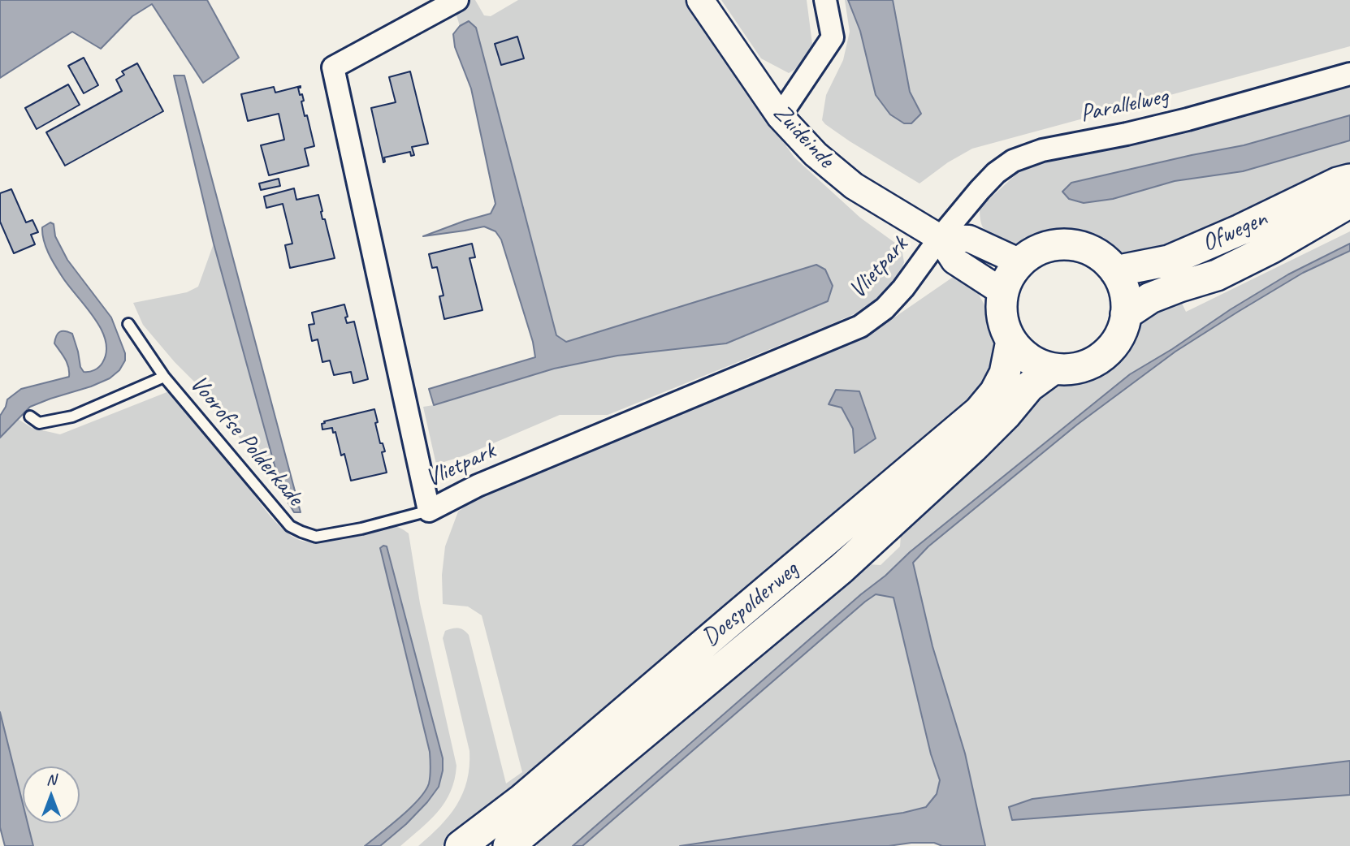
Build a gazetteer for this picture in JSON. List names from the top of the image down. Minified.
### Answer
{"streets":{"main road":["Ofwegen","Doespolderweg"],"street":["Parallelweg","Zuideinde","Vlietpark"],"lane":["Voorofse Polderkade"]},"crossings":[["Parallelweg","Zuideinde"],["Parallelweg","Vlietpark"],["Zuideinde","Ofwegen"],["Zuideinde","Vlietpark"],["Zuideinde","Doespolderweg"],["Ofwegen","Doespolderweg"],["Vlietpark","Voorofse Polderkade"]],"north":"top"}
